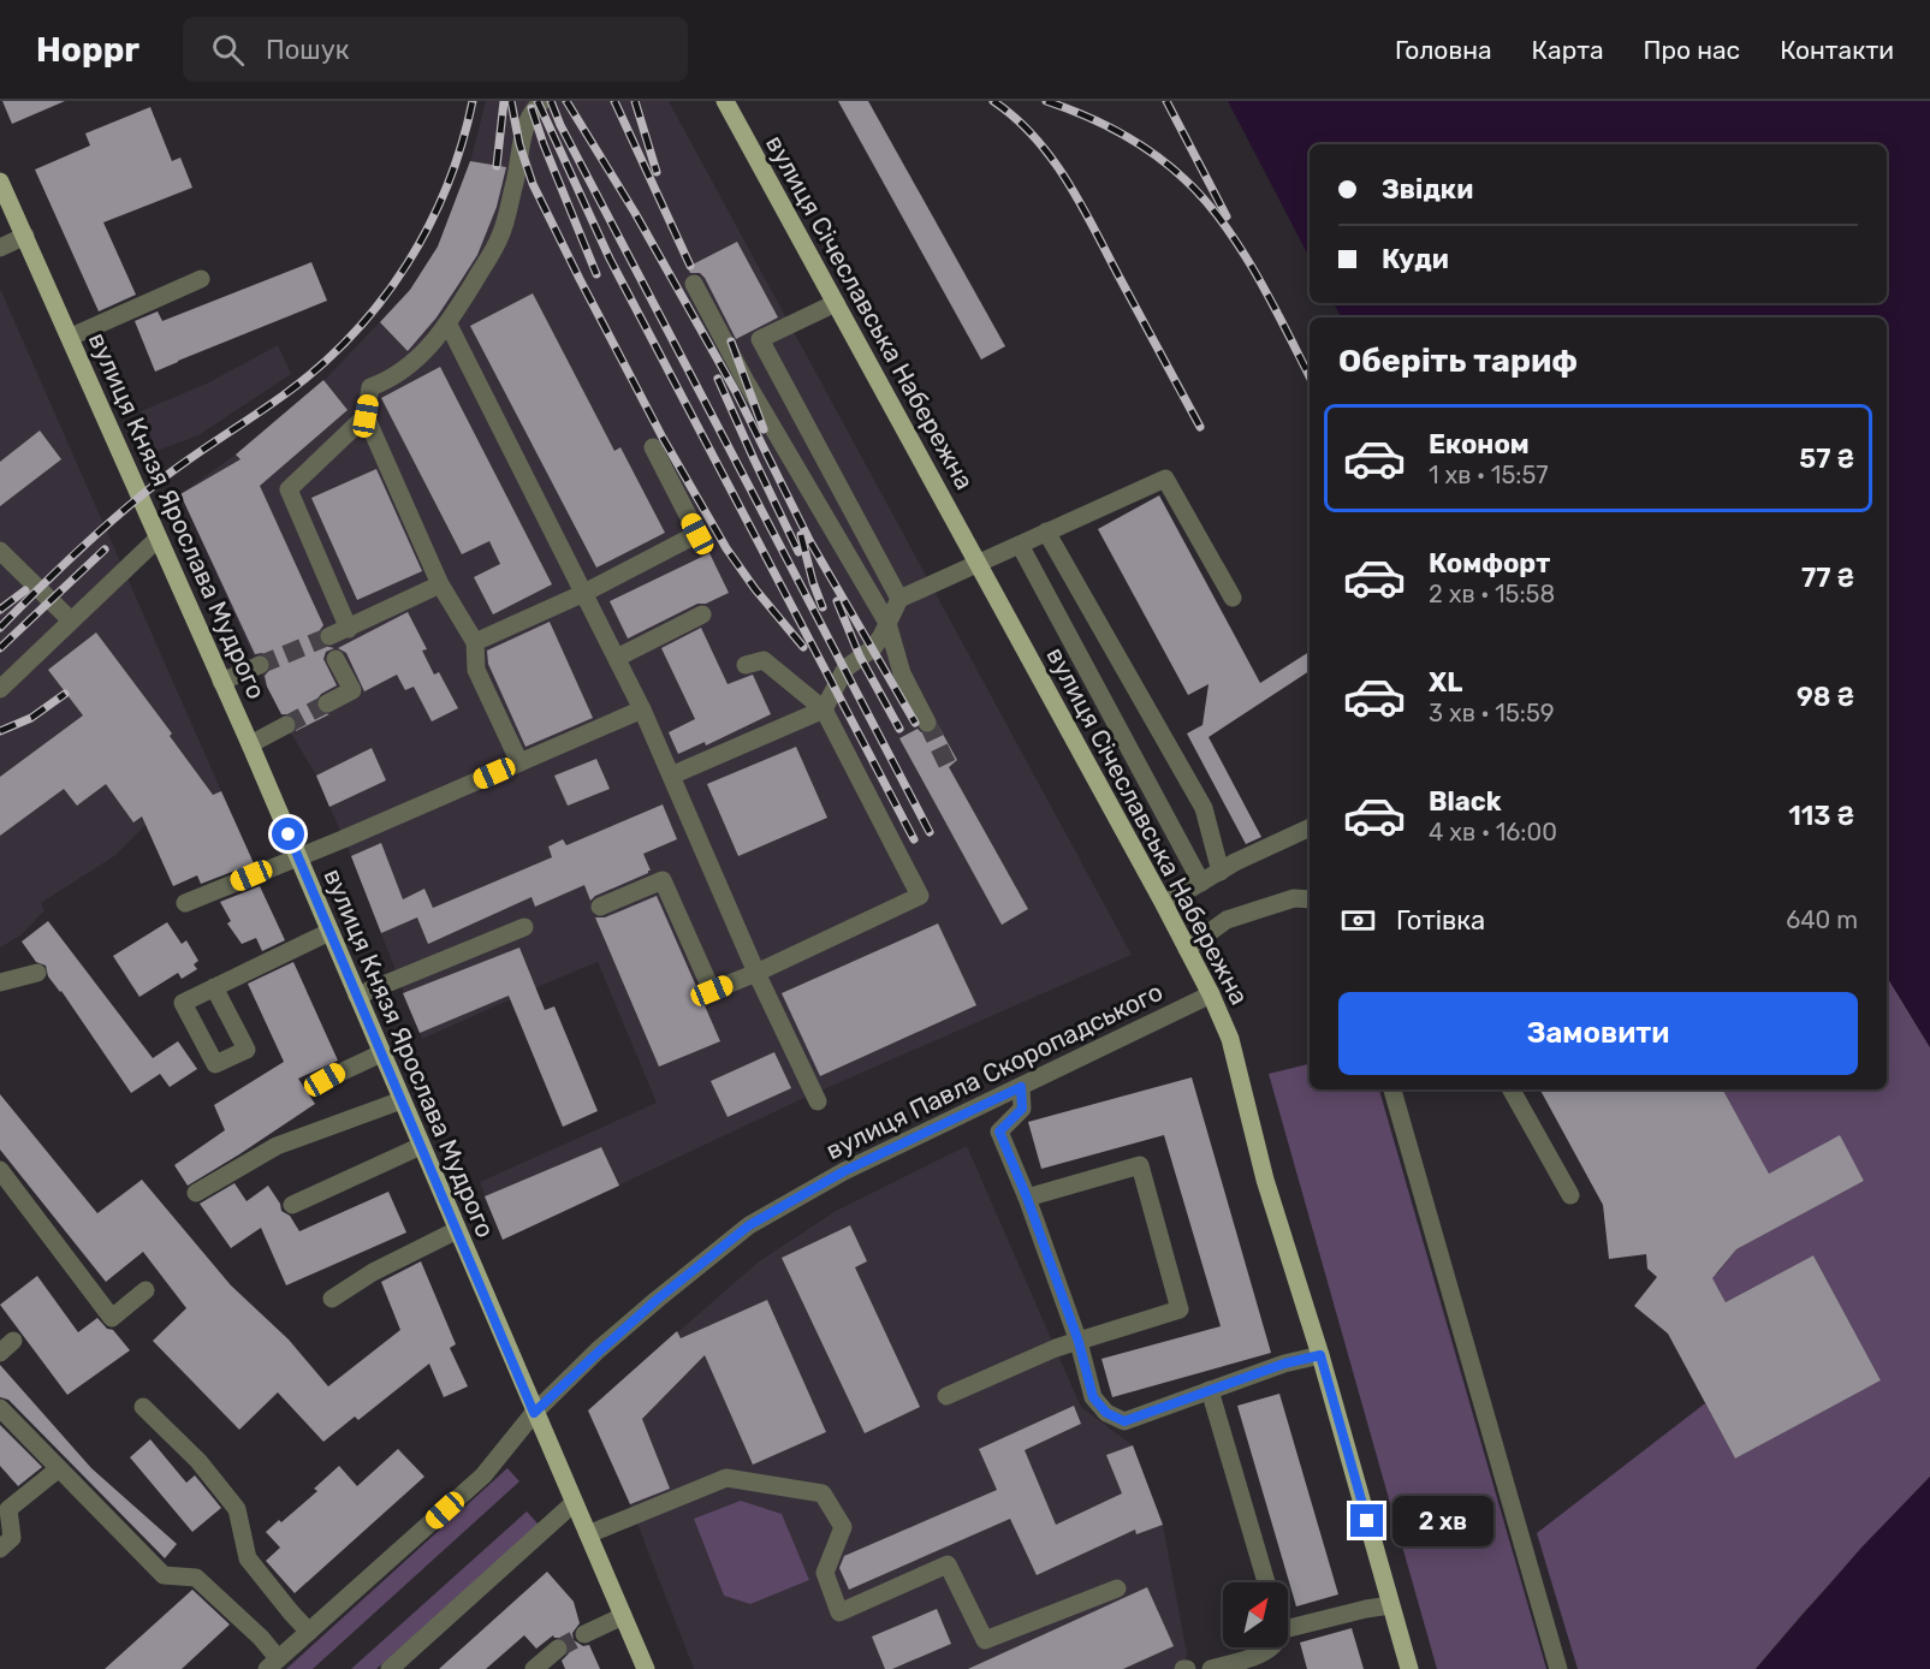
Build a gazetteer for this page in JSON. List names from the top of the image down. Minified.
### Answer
{"streets":{"main road":["вулиця Січеславська Набережна","вулиця Князя Ярослава Мудрого"],"street":["вулиця Павла Скоропадського"]},"crossings":[["вулиця Січеславська Набережна","вулиця Павла Скоропадського"],["вулиця Князя Ярослава Мудрого","вулиця Павла Скоропадського"]],"north":"top right","page":{"header":"Hoppr","search":"Пошук","nav":["Головна","Карта","Про нас","Контакти"],"banner":["Звідки","Куди"],"heading":"Оберіть тариф","list":[{"name":"Економ","note":"1 хв · 15:57","value":"57 ₴"},{"name":"Комфорт","note":"2 хв · 15:58","value":"77 ₴"},{"name":"XL","note":"3 хв · 15:59","value":"98 ₴"},{"name":"Black","note":"4 хв · 16:00","value":"113 ₴"}],"pay":["Готівка","640 m"],"buttons":"Замовити","bubble":"2 хв"}}
